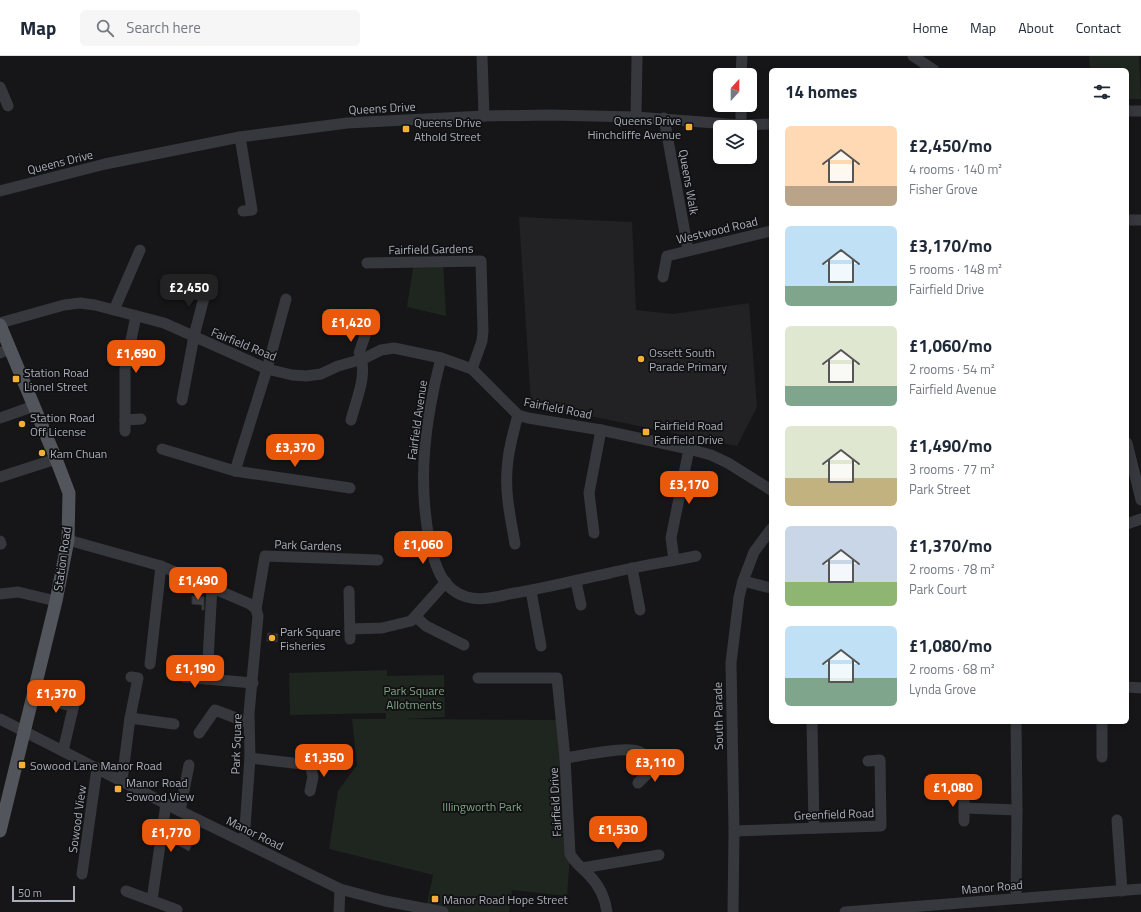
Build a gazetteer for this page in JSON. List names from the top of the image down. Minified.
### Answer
{"streets":{"main road":["Station Road"],"street":["Queens Drive","Queens Walk","Westwood Road","Fairfield Gardens","Fairfield Road","Fairfield Avenue","Park Gardens","South Parade","Park Square","Fairfield Drive","Greenfield Road","Sowood View","Manor Road"]},"crossings":[["Queens Drive","Queens Walk"],["Queens Walk","Westwood Road"],["Fairfield Gardens","Fairfield Road"],["Fairfield Road","Fairfield Avenue"],["Fairfield Road","Station Road"],["Park Gardens","Park Square"],["Station Road","Manor Road"],["South Parade","Greenfield Road"],["Park Square","Manor Road"],["Sowood View","Manor Road"]],"parks":["Park Square Allotments","Illingworth Park"],"places":{"transit":["Queens Drive Hinchcliffe Avenue","Queens Drive Athold Street","Station Road Lionel Street","Fairfield Road Fairfield Drive","Sowood Lane Manor Road","Manor Road Sowood View","Manor Road Hope Street"],"other":["Ossett South Parade Primary","Station Road Off License","Kam Chuan","Park Square Fisheries"]},"scale_bar":"50 m","north":"top","page":{"header":"Map","search":"Search here","nav":["Home","Map","About","Contact"],"heading":"14 homes","list":[{"name":"£2,450/mo","note":"4 rooms · 140 m² · Fisher Grove"},{"name":"£3,170/mo","note":"5 rooms · 148 m² · Fairfield Drive"},{"name":"£1,060/mo","note":"2 rooms · 54 m² · Fairfield Avenue"},{"name":"£1,490/mo","note":"3 rooms · 77 m² · Park Street"},{"name":"£1,370/mo","note":"2 rooms · 78 m² · Park Court"},{"name":"£1,080/mo","note":"2 rooms · 68 m² · Lynda Grove"}],"price":["£2,450","£1,420","£1,690","£3,370","£3,170","£1,060","£1,490","£1,190","£1,370","£1,350","£3,110","£1,080","£1,530","£1,770"],"scale":"50 m"}}
